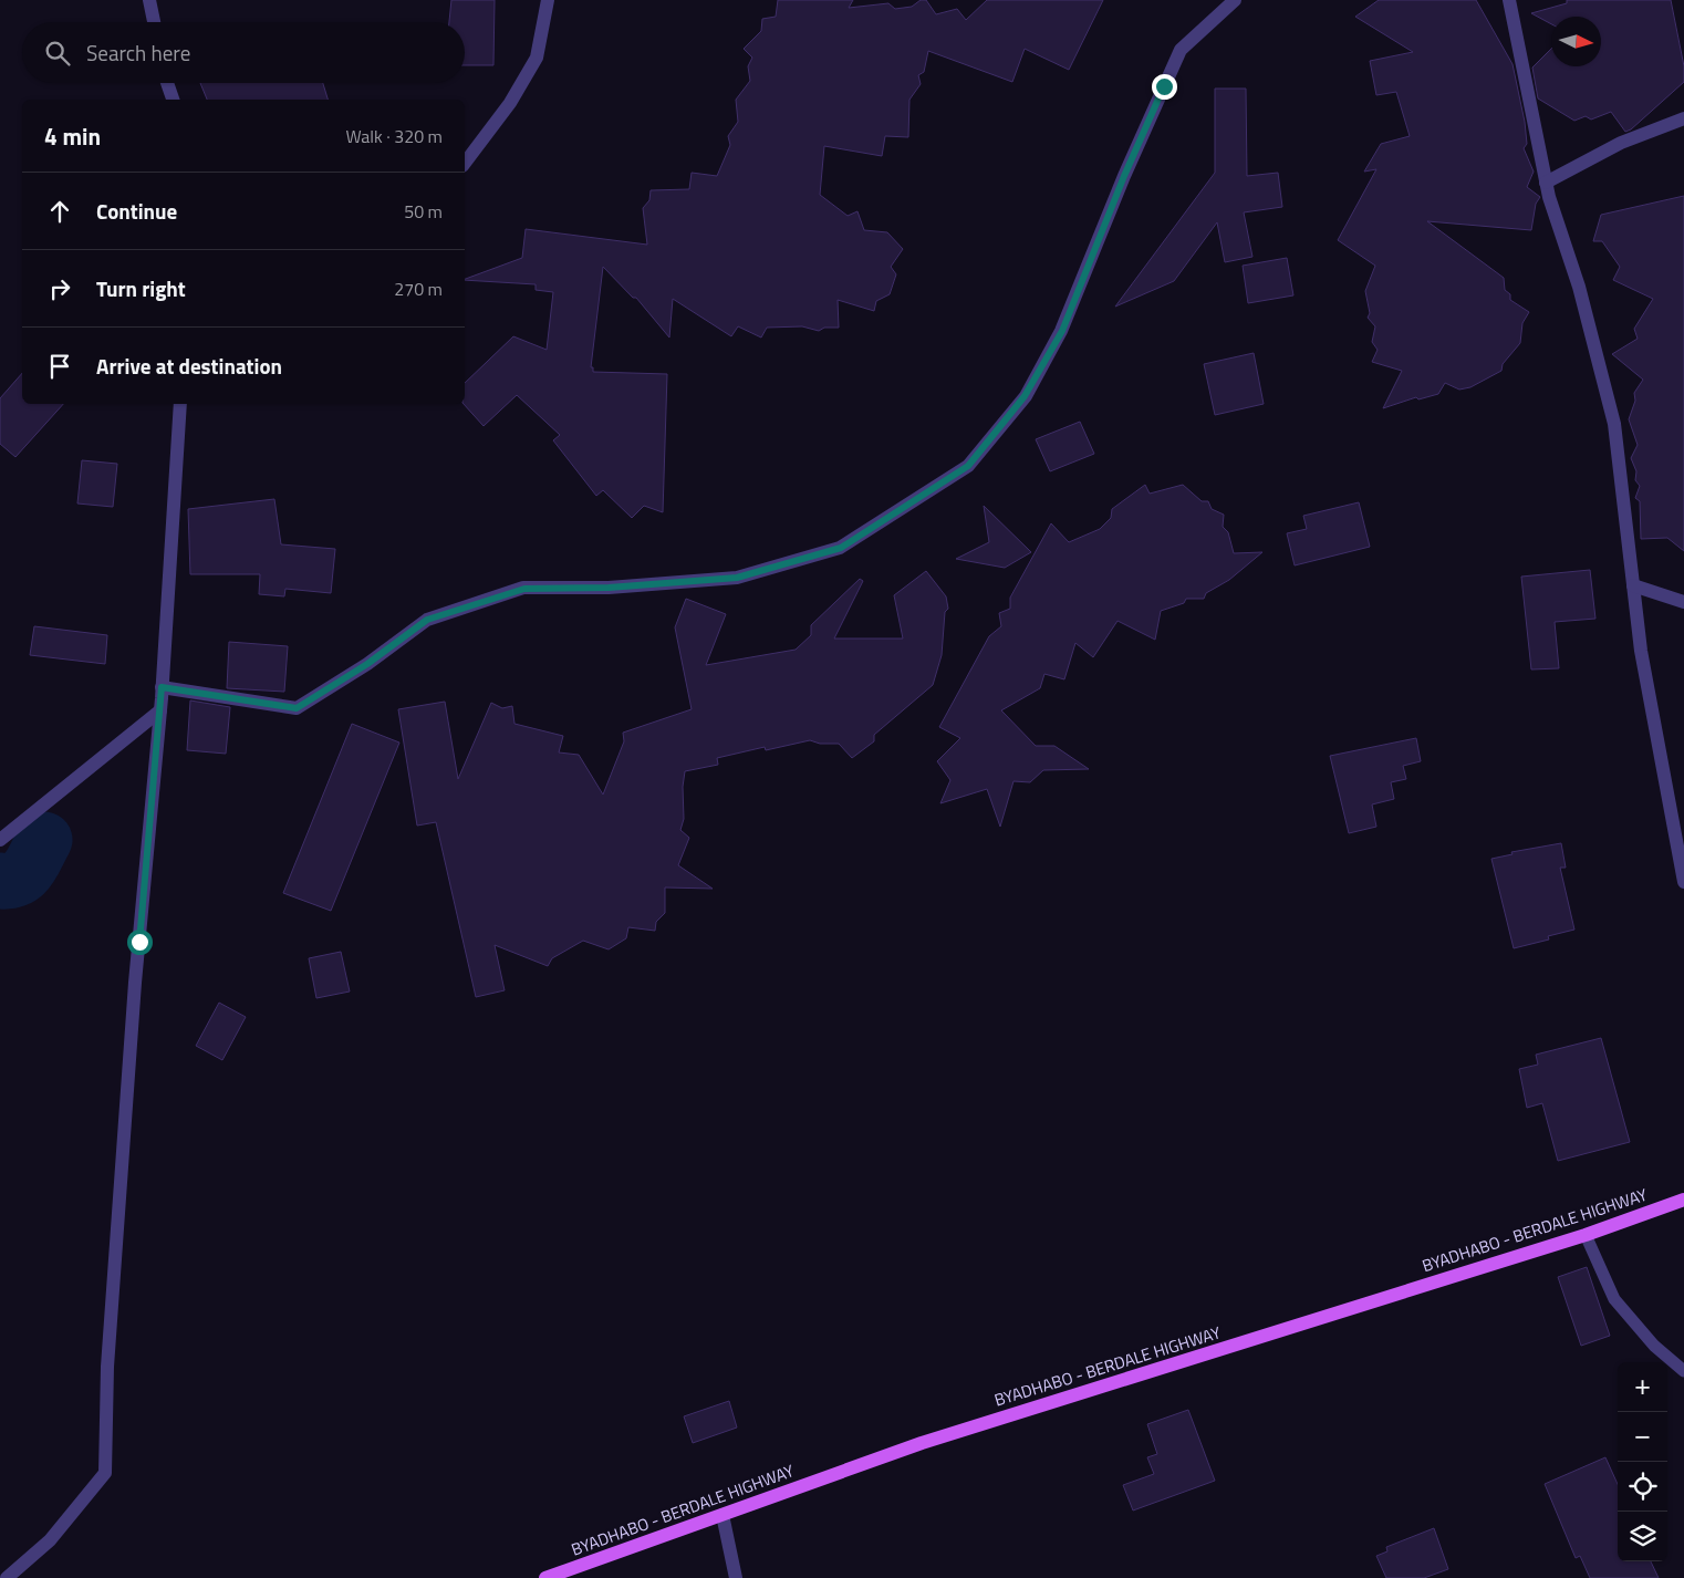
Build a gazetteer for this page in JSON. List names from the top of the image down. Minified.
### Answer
{"streets":{"main road":["BYADHABO - BERDALE HIGHWAY"]},"north":"right","page":{"search":"Search here","heading":["4 min","Walk · 320 m"],"list":[["Continue","50 m"],["Turn right","270 m"],"Arrive at destination"],"map_buttons":["+","−"]}}
